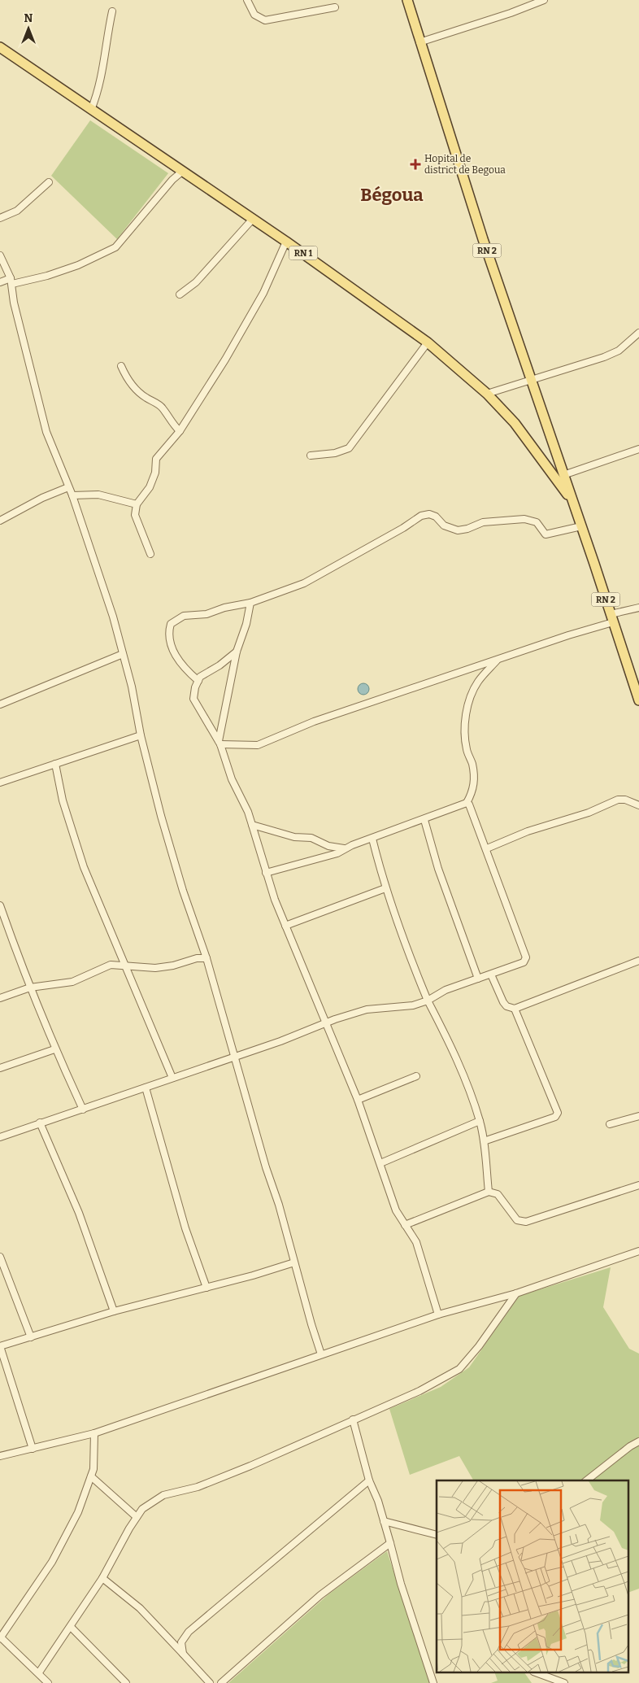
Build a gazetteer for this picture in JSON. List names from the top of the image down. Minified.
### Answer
{"streets":{"main road":["RN 2","RN 1"]},"crossings":[["RN 2","RN 1"]],"districts":["Bégoua"],"places":{"health":["Hopital de district de Begoua"]},"north":"top"}
